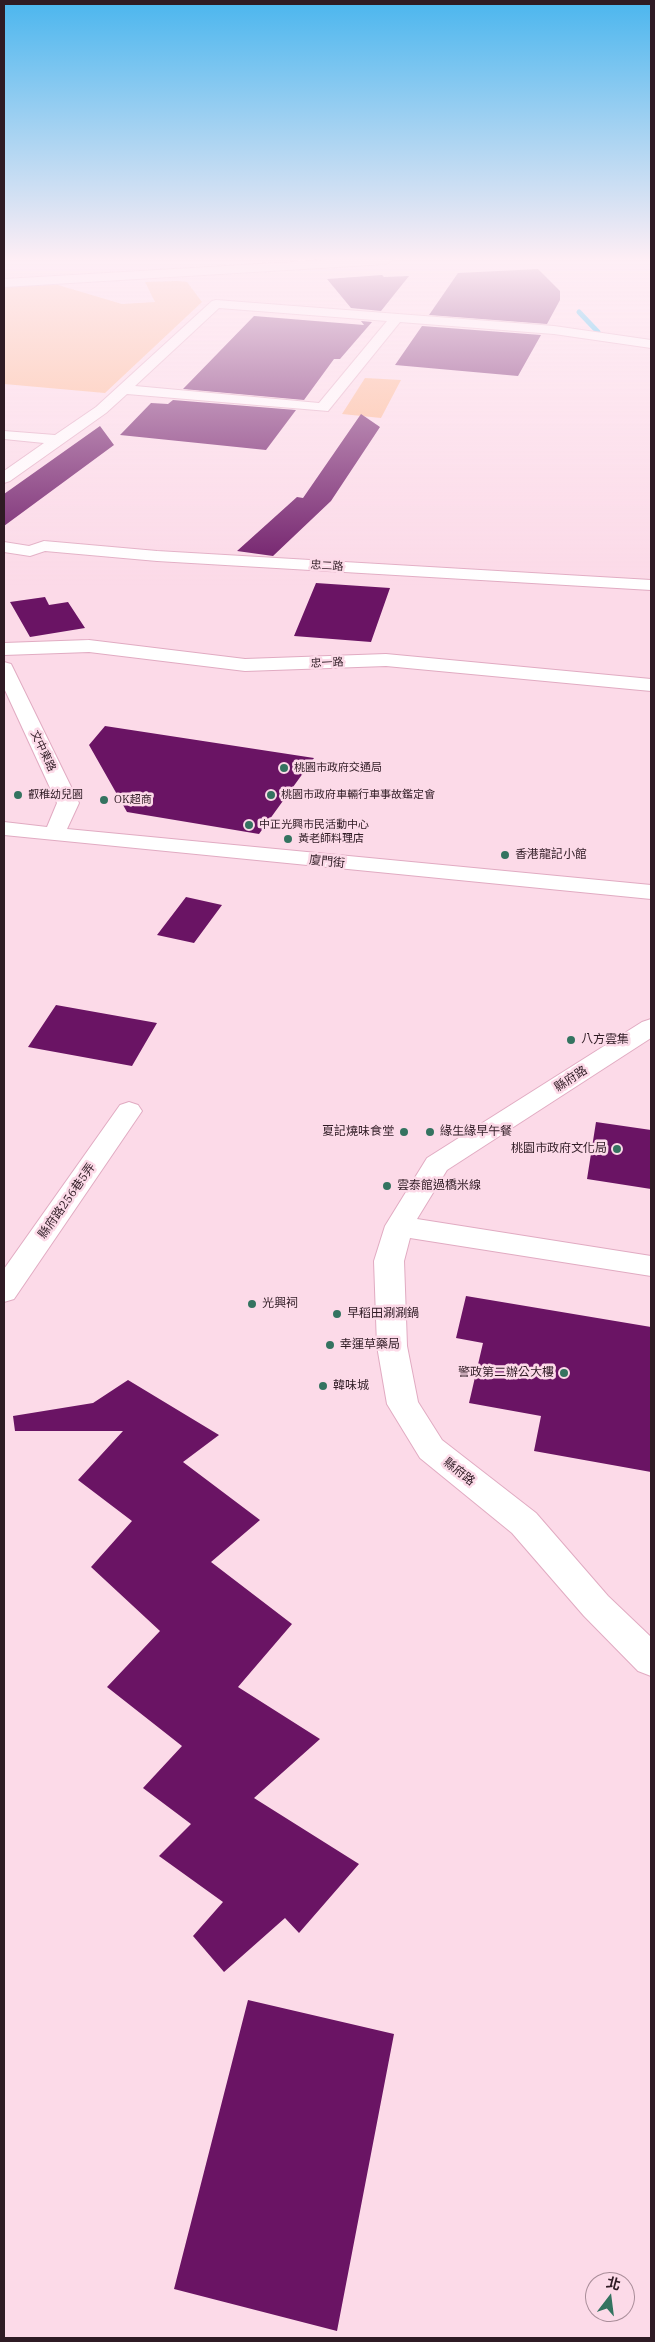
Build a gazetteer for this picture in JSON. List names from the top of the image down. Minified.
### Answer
{"streets":{"street":["忠二路","忠一路","文中東路","廈門街","縣府路","縣府路256巷5弄"]},"crossings":[["文中東路","廈門街"]],"places":["桃園市政府交通局","叡稚幼兒園","桃園市政府車輛行車事故鑑定會","OK超商","中正光興市民活動中心","黃老師料理店","香港龍記小館","八方雲集","夏記燒味食堂","緣生緣早午餐","桃園市政府文化局","雲泰館過橋米線","光興祠","早稻田涮涮鍋","幸運草藥局","警政第二辦公大樓","韓味城"],"north":"top"}
